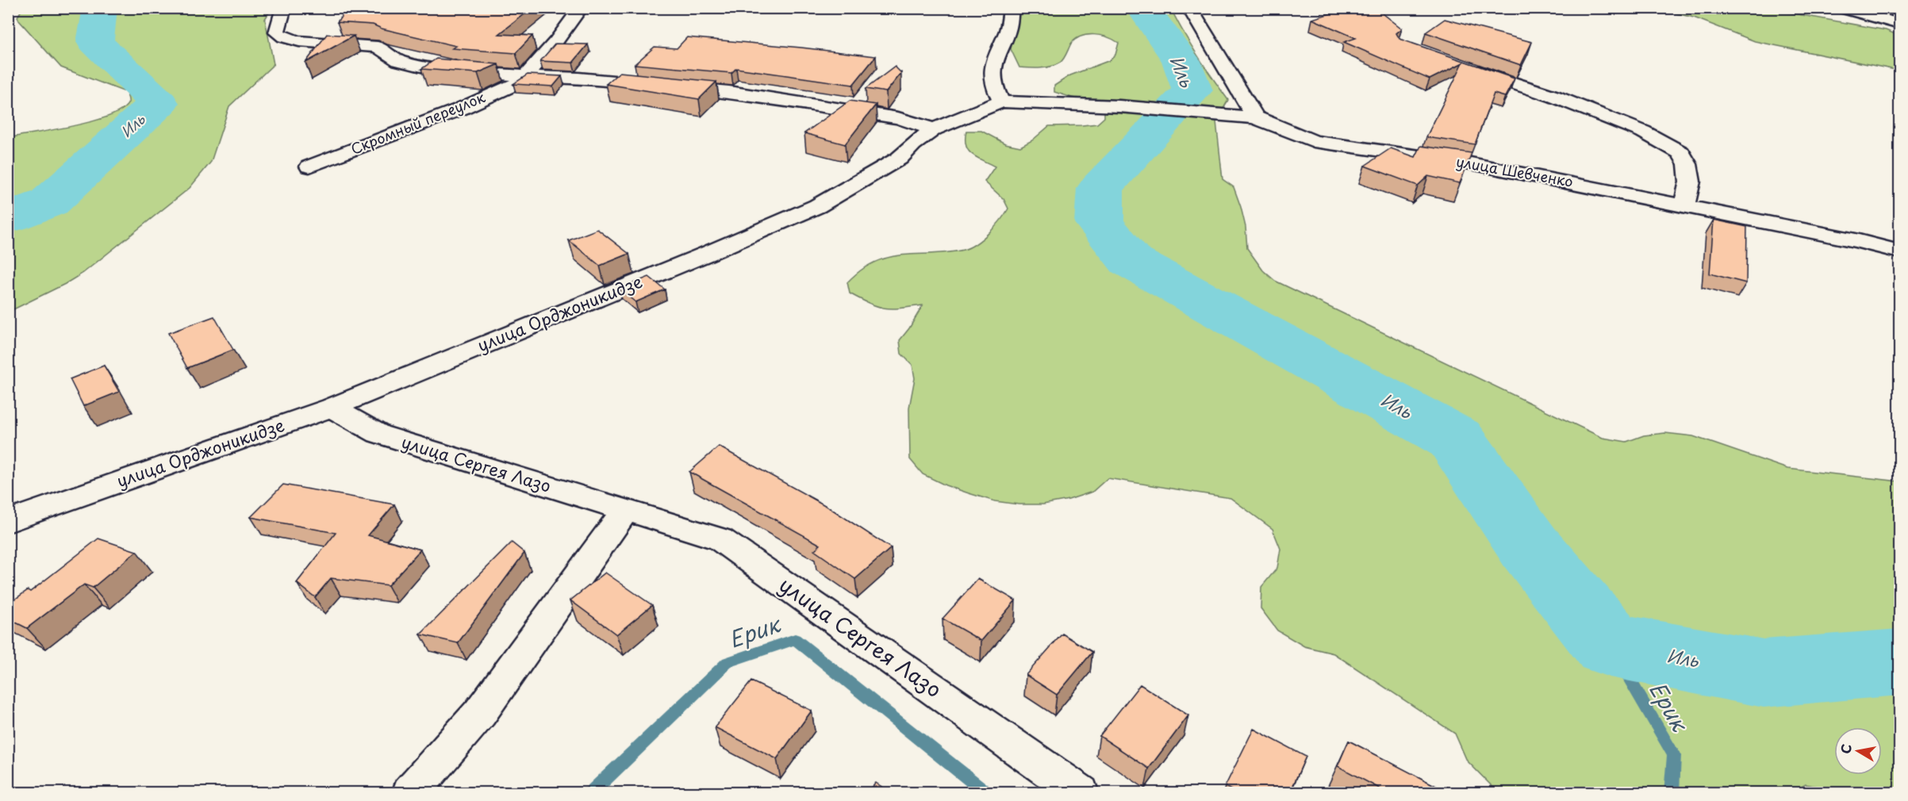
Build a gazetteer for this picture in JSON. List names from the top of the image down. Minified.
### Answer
{"streets":{"street":["Скромный переулок","улица Шевченко","улица Орджоникидзе","улица Сергея Лазо"]},"crossings":[["Скромный переулок","улица Орджоникидзе"],["улица Шевченко","улица Орджоникидзе"],["улица Орджоникидзе","улица Сергея Лазо"]],"water":["Иль","Ерик"],"north":"left"}
